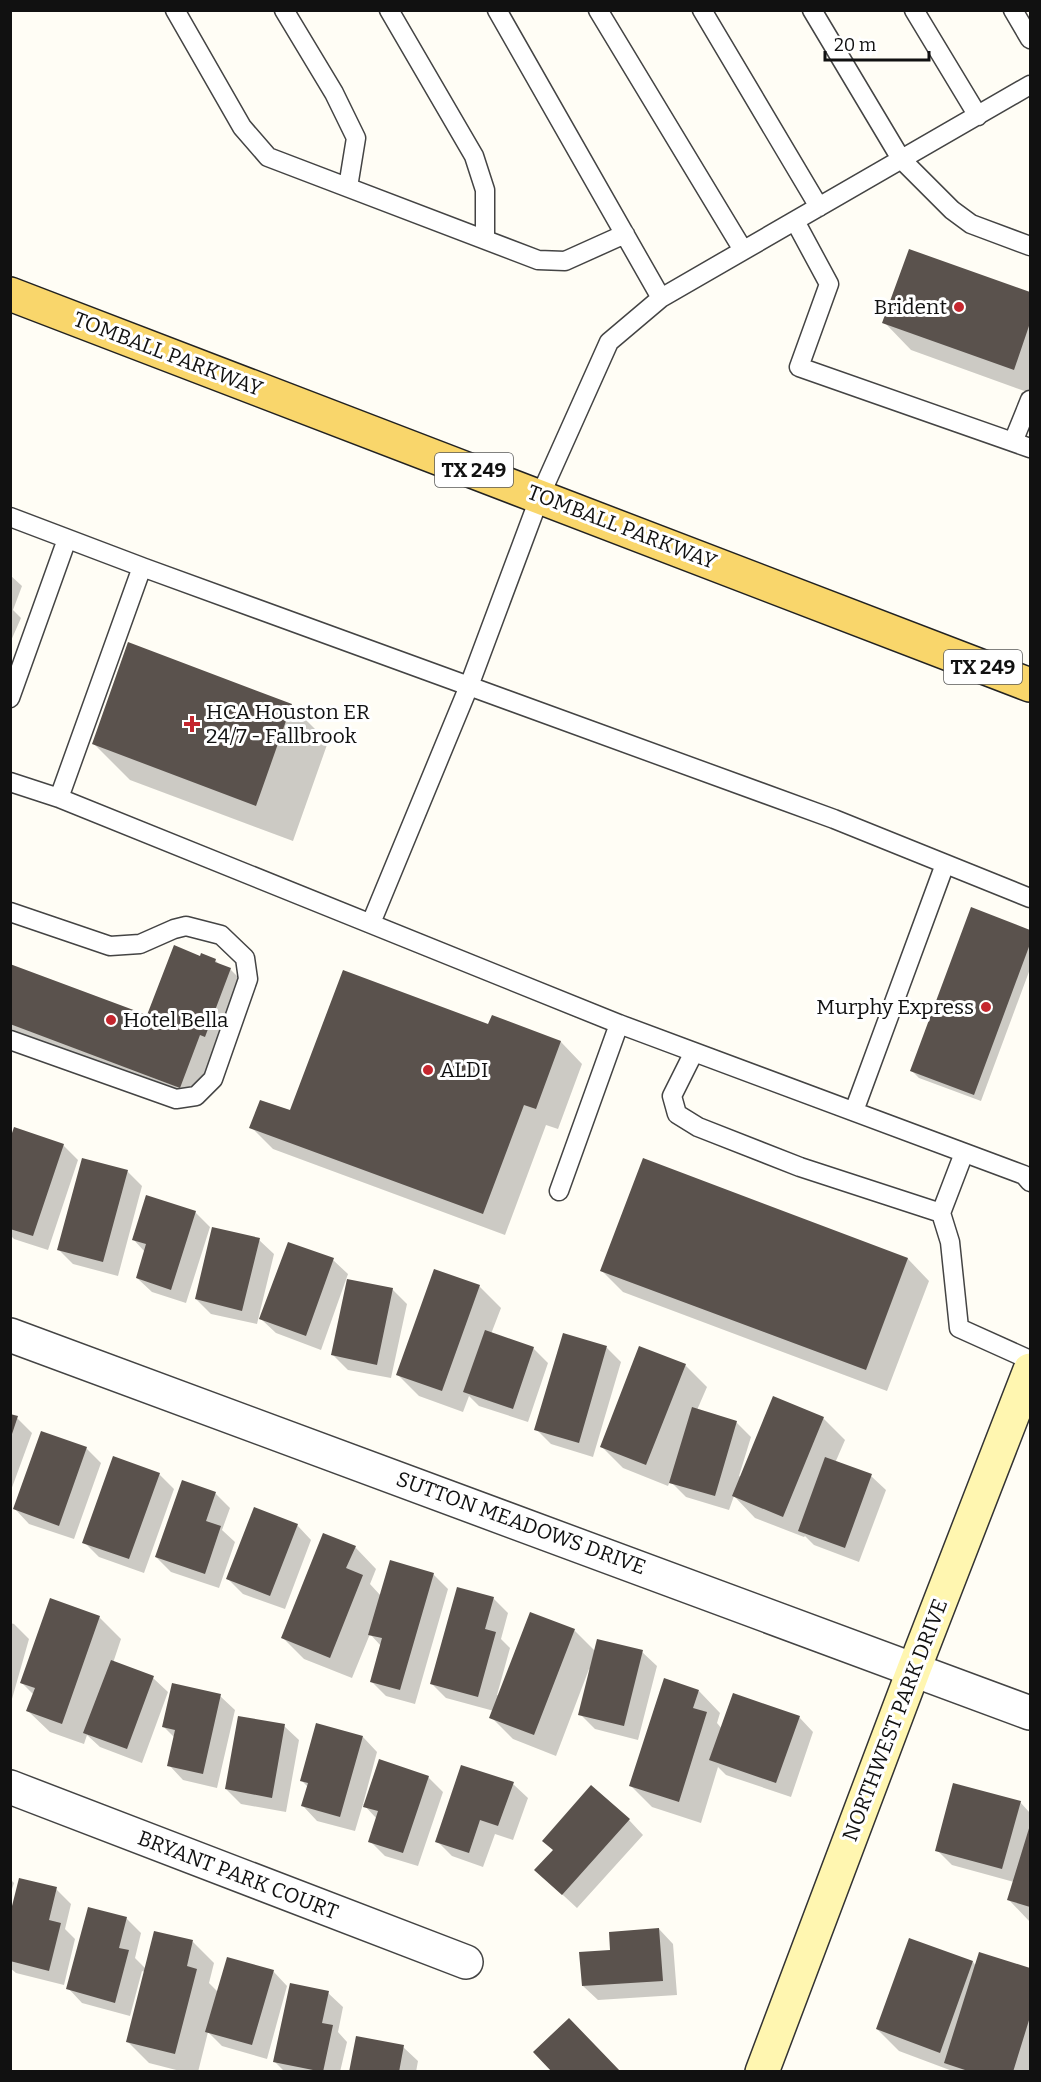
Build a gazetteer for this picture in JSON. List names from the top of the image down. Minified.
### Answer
{"streets":{"main road":["TOMBALL PARKWAY","TX 249"],"street":["SUTTON MEADOWS DRIVE","NORTHWEST PARK DRIVE","BRYANT PARK COURT"]},"crossings":[["SUTTON MEADOWS DRIVE","NORTHWEST PARK DRIVE"]],"places":{"other":["Brident","Murphy Express","Hotel Bella","ALDI"],"health":["HCA Houston ER 24/7 - Fallbrook"]},"scale_bar":"20 m"}
